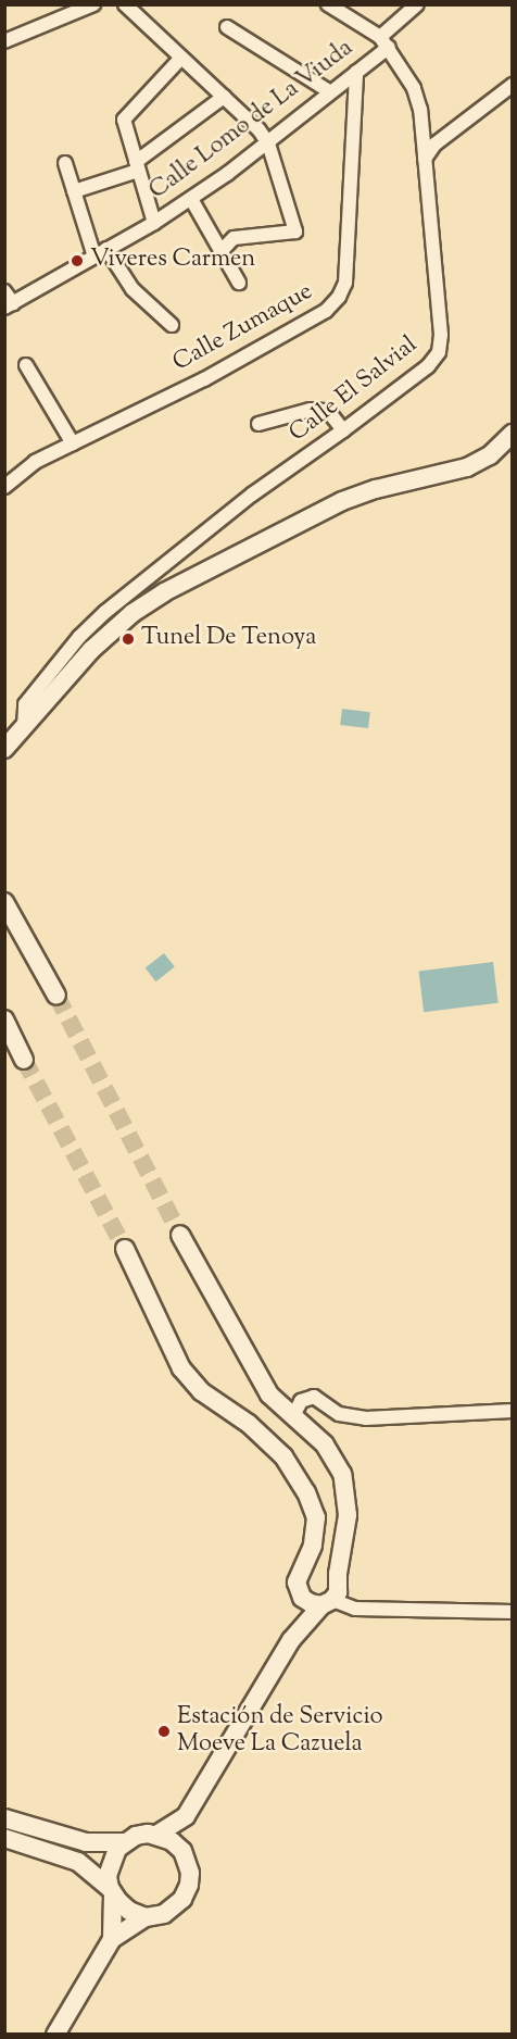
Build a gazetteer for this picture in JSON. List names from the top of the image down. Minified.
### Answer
{"streets":{"street":["Calle Lomo de La Viuda","Calle Zumaque","Calle El Salvial"]},"crossings":[["Calle Lomo de La Viuda","Calle Zumaque"],["Calle Lomo de La Viuda","Calle El Salvial"]],"places":["Viveres Carmen","Tunel De Tenoya","Estación de Servicio Moeve La Cazuela"]}
